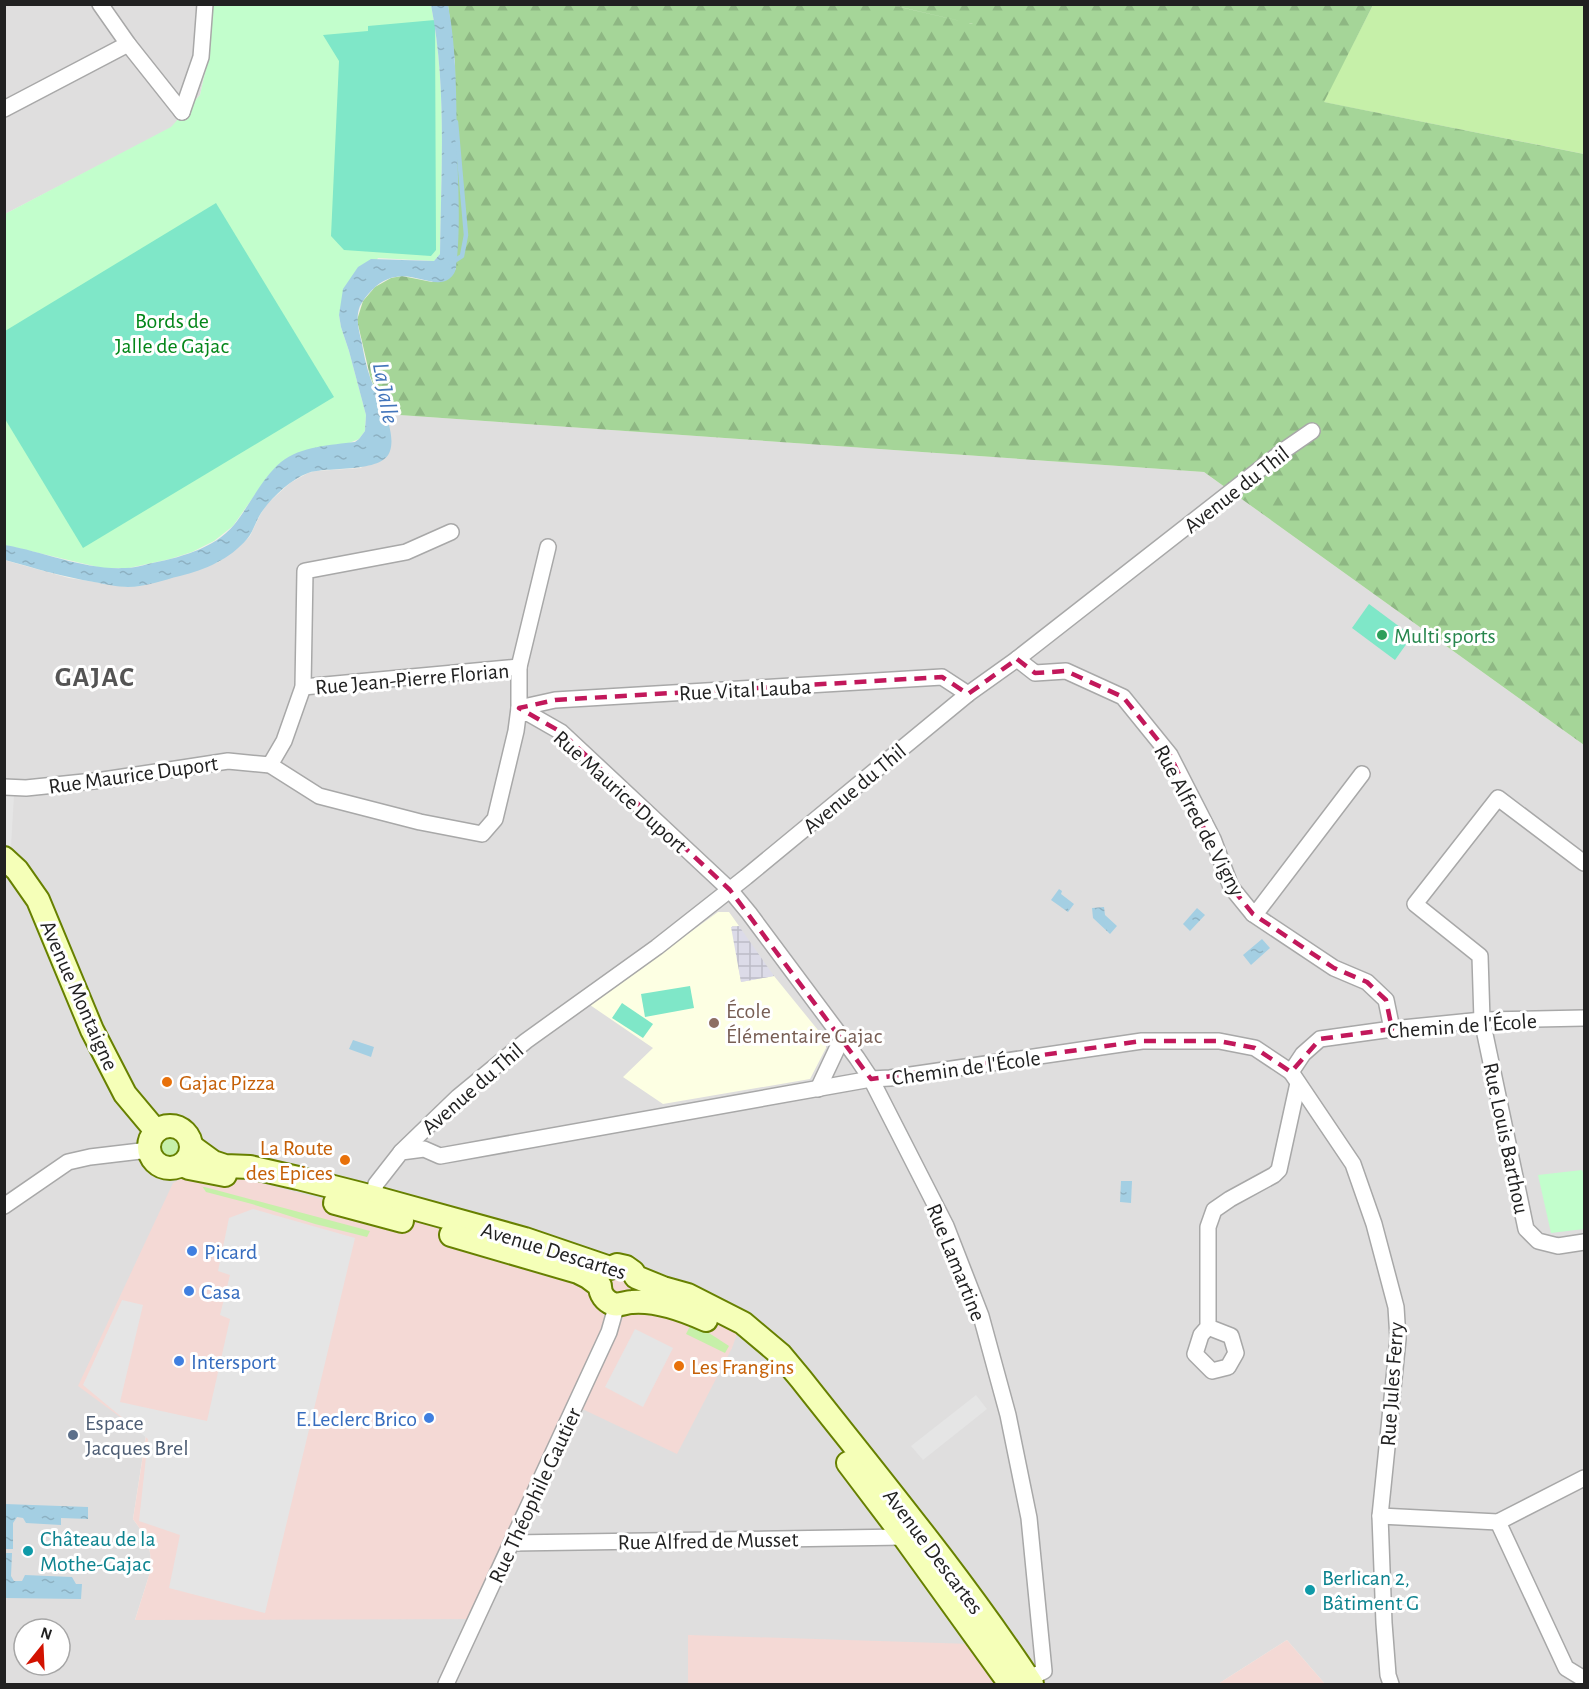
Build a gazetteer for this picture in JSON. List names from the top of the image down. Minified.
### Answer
{"streets":{"main road":["Avenue Montaigne","Avenue Descartes"],"street":["Avenue du Thil","Rue Jean-Pierre Florian","Rue Vital Lauba","Rue Maurice Duport","Rue Alfred de Vigny","Chemin de l'École","Rue Louis Barthou","Rue Lamartine","Rue Jules Ferry","Rue Théophile Gautier","Rue Alfred de Musset"]},"crossings":[["Avenue du Thil","Rue Vital Lauba"],["Avenue du Thil","Rue Maurice Duport"],["Avenue du Thil","Rue Alfred de Vigny"],["Avenue du Thil","Chemin de l'École"],["Avenue du Thil","Rue Lamartine"],["Rue Jean-Pierre Florian","Rue Vital Lauba"],["Rue Jean-Pierre Florian","Rue Maurice Duport"],["Rue Vital Lauba","Rue Maurice Duport"],["Rue Maurice Duport","Rue Lamartine"],["Rue Alfred de Vigny","Chemin de l'École"],["Avenue Montaigne","Avenue Descartes"],["Chemin de l'École","Rue Louis Barthou"],["Chemin de l'École","Rue Lamartine"],["Chemin de l'École","Rue Jules Ferry"],["Avenue Descartes","Rue Lamartine"],["Avenue Descartes","Rue Théophile Gautier"],["Avenue Descartes","Rue Alfred de Musset"],["Rue Théophile Gautier","Rue Alfred de Musset"]],"districts":["GAJAC"],"water":["La Jalle"],"parks":["Bords de Jalle de Gajac"],"places":["Multi sports","École Élémentaire Gajac","Gajac Pizza","La Route des Epices","Picard","Casa","Intersport","Les Frangins","E.Leclerc Brico","Espace Jacques Brel","Château de la Mothe-Gajac","Berlican 2, Bâtiment G"],"north":"top"}
